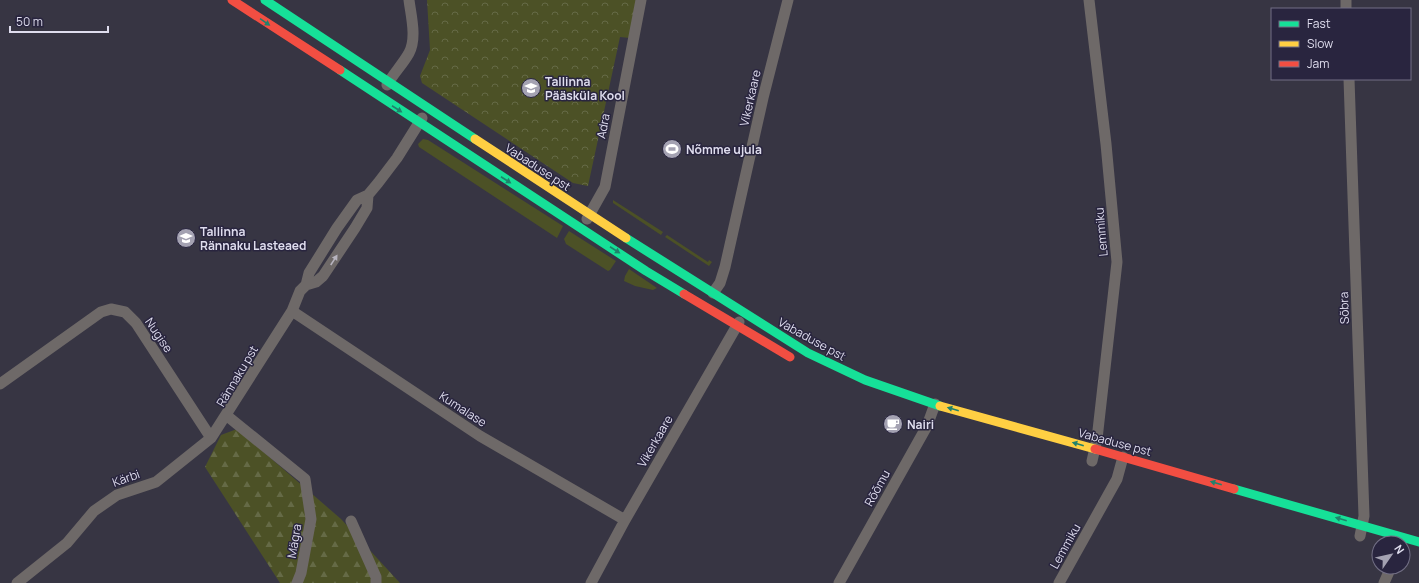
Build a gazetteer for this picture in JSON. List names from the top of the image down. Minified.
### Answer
{"streets":{"highway":["Vabaduse pst"],"street":["Vikerkaare","Adra","Lemmiku","Sõbra","Nugise","Rännaku pst","Kumalase","Kärbi","Rõõmu","Mägra"]},"crossings":[["Vikerkaare","Vabaduse pst"],["Vikerkaare","Kumalase"],["Adra","Vabaduse pst"],["Vabaduse pst","Lemmiku"],["Vabaduse pst","Sõbra"],["Vabaduse pst","Rännaku pst"],["Vabaduse pst","Rõõmu"],["Nugise","Kärbi"],["Rännaku pst","Kumalase"],["Rännaku pst","Kärbi"],["Rännaku pst","Mägra"]],"places":{"school or university":["Tallinna Pääsküla Kool","Tallinna Rännaku Lasteaed"],"sports":["Nõmme ujula"],"cafe":["Nairi"]},"legend":["Fast","Slow","Jam"],"scale_bar":"50 m","north":"top right"}
